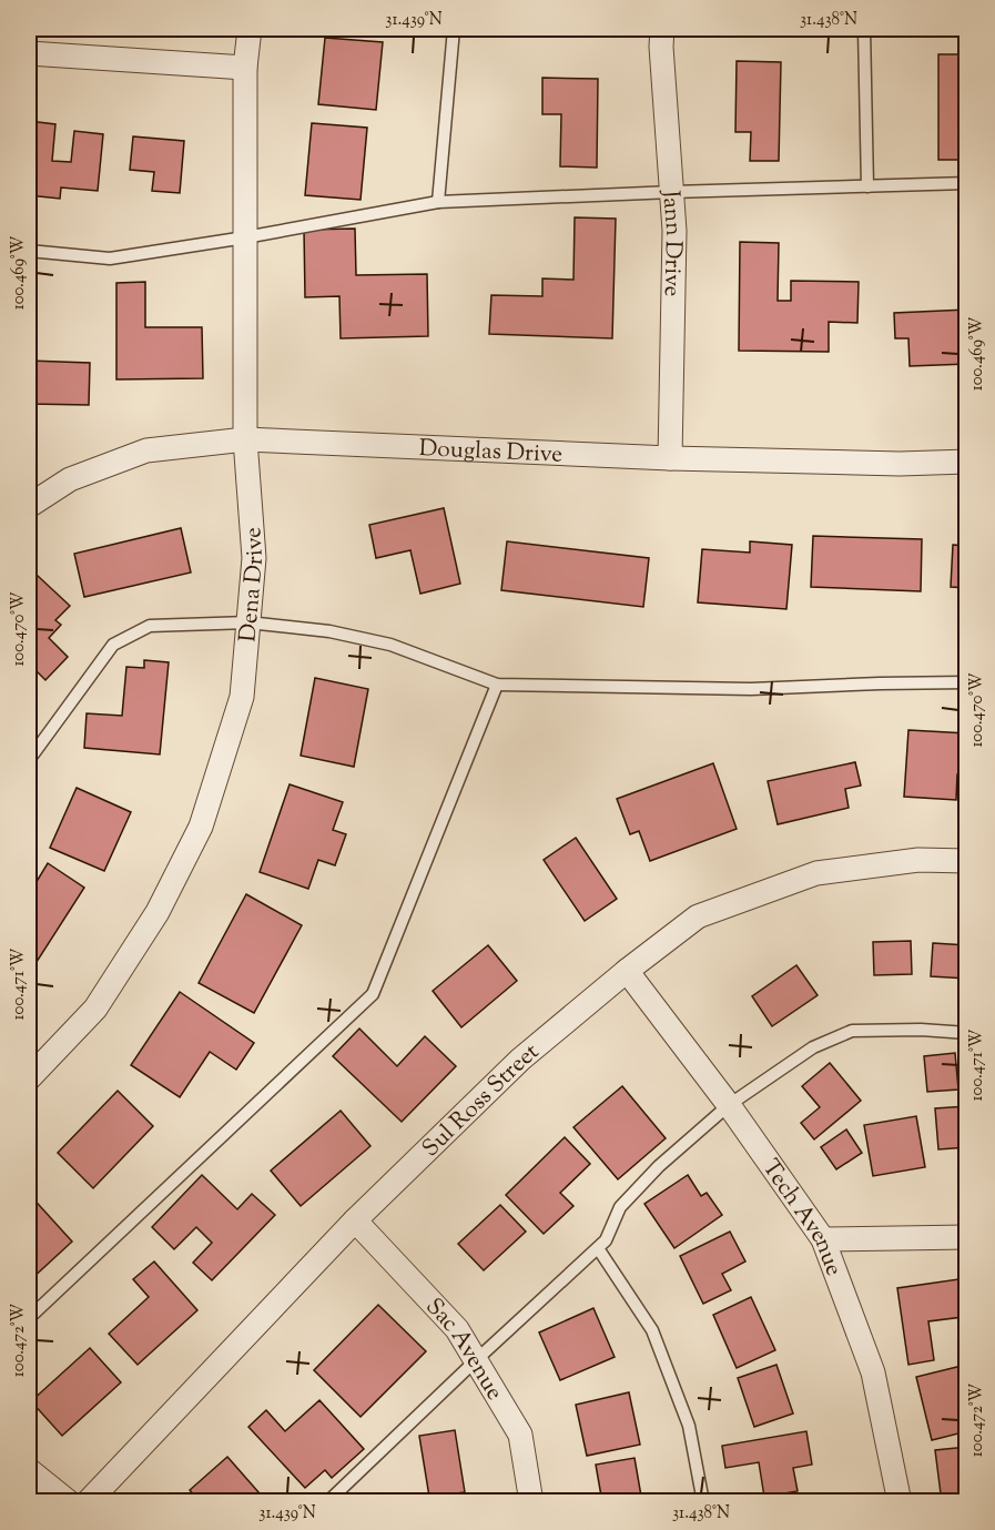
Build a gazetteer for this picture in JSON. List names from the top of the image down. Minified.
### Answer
{"streets":{"street":["Jann Drive","Douglas Drive","Dena Drive","Sul Ross Street","Tech Avenue","Sac Avenue"]},"crossings":[["Jann Drive","Douglas Drive"],["Douglas Drive","Dena Drive"],["Sul Ross Street","Tech Avenue"],["Sul Ross Street","Sac Avenue"]],"coordinates":["31.439°N","31.438°N","100.469°W","100.470°W","100.471°W","100.472°W"]}
